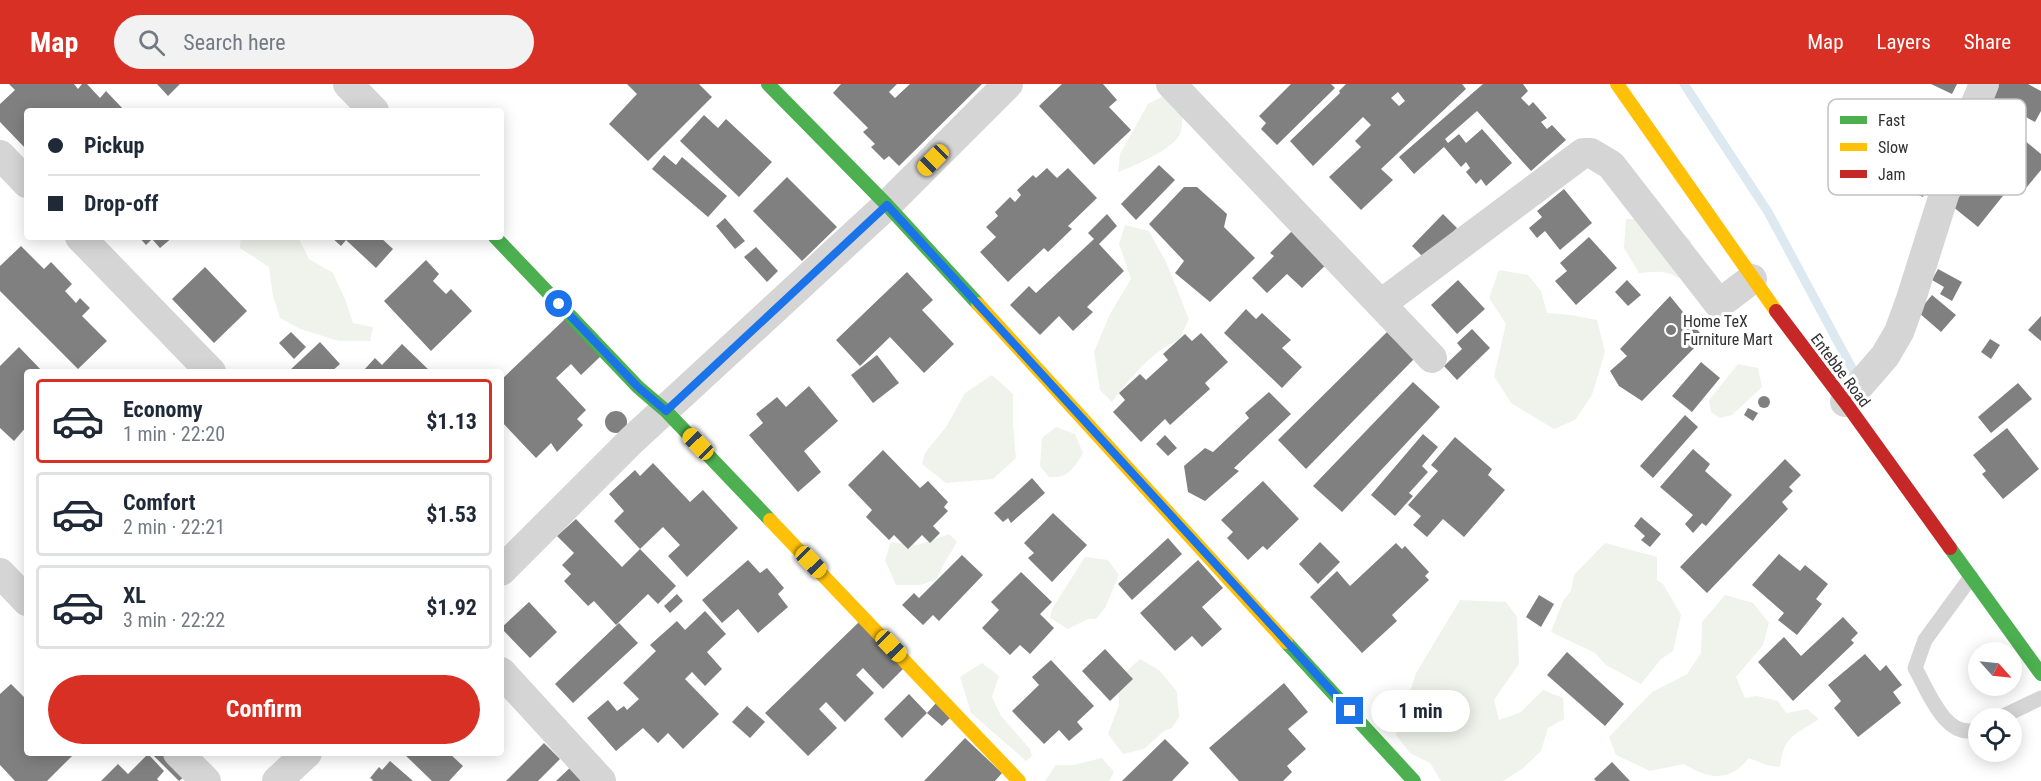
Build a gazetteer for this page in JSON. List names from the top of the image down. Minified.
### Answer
{"streets":{"street":["Entebbe Road"]},"places":["Home TeX Furniture Mart"],"legend":["Fast","Slow","Jam"],"north":"bottom right","page":{"header":"Map","search":"Search here","nav":["Map","Layers","Share"],"banner":["Pickup","Drop-off"],"list":[{"name":"Economy","note":"1 min · 22:20","value":"$1.13"},{"name":"Comfort","note":"2 min · 22:21","value":"$1.53"},{"name":"XL","note":"3 min · 22:22","value":"$1.92"}],"buttons":"Confirm","bubble":"1 min"}}
